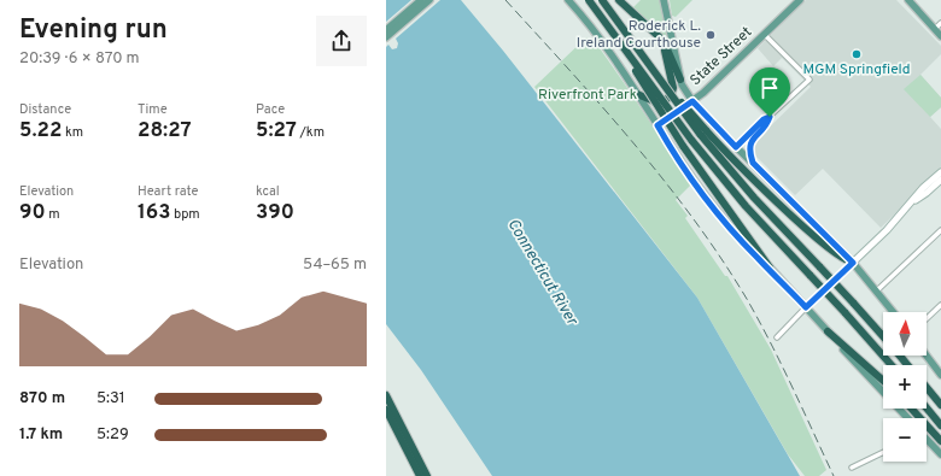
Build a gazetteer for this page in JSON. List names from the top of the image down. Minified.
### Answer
{"streets":{"main road":["State Street"]},"water":["Connecticut River"],"parks":["Riverfront Park"],"places":["Roderick L. Ireland Courthouse","MGM Springfield"],"north":"top","page":{"heading":["Evening run","20:39 · 6 × 870 m"],"stats":[["Distance","5.22 km"],["Time","28:27"],["Pace","5:27 /km"],["Elevation","90 m"],["Heart rate","163 bpm"],["kcal","390"]],"chart":["Elevation","54–65 m"],"map_buttons":["+","−"],"list":[{"name":"870 m","note":"5:31"},{"name":"1.7 km","note":"5:29"}]}}
